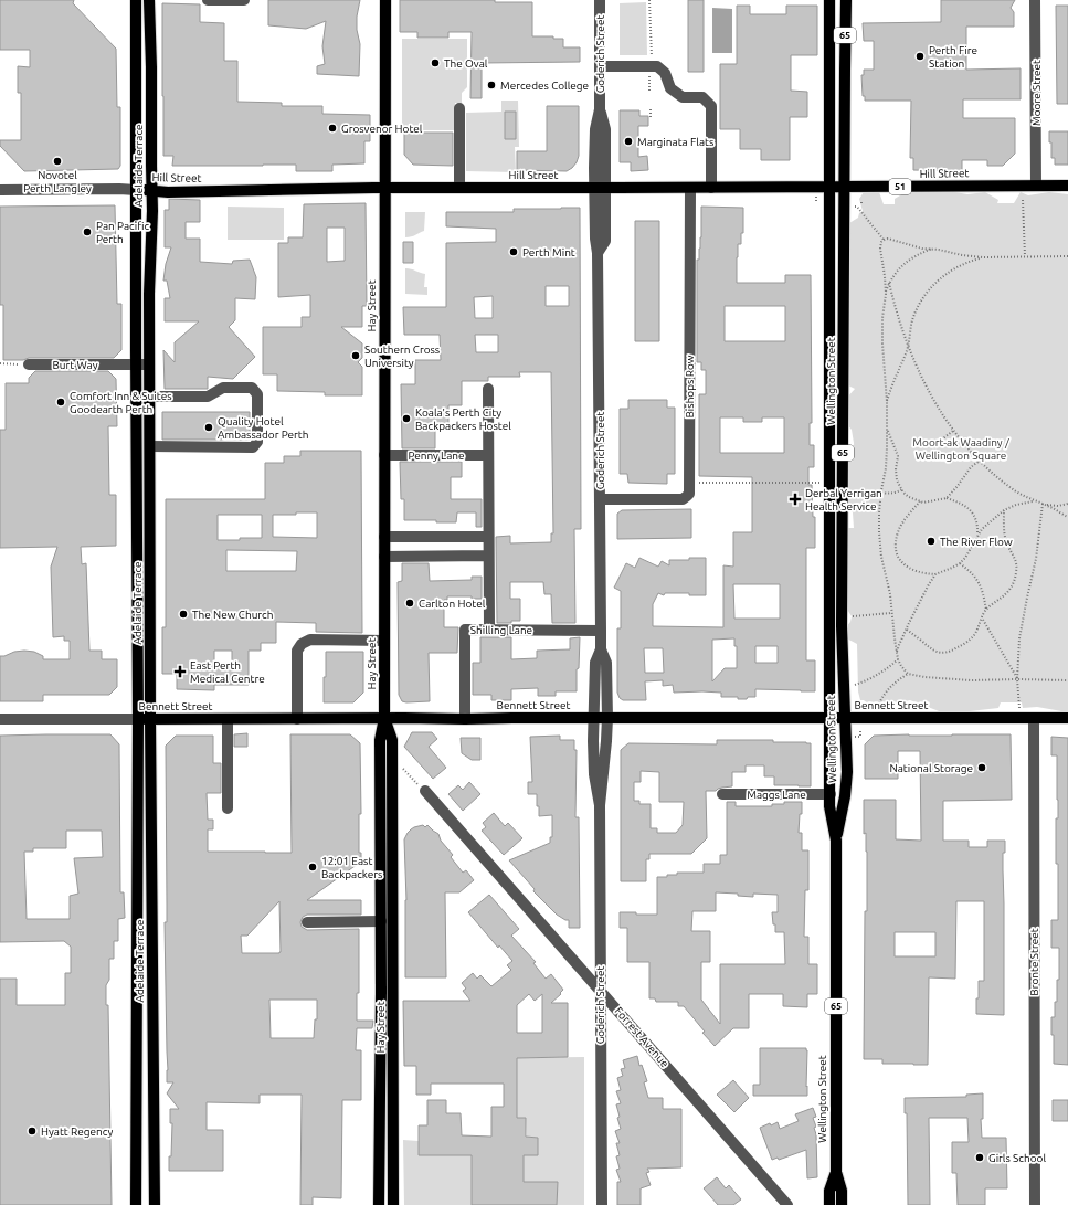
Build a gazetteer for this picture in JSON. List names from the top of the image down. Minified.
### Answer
{"streets":{"main road":["65","Adelaide Terrace","Hill Street","51","Hay Street","Wellington Street","Bennett Street"],"street":["Goderich Street","Moore Street","Burt Way","Bishops Row","Penny Lane","Shilling Lane","Maggs Lane","Bronte Street","Forrest Avenue"]},"crossings":[["Goderich Street","Hill Street"],["Goderich Street","Bishops Row"],["Goderich Street","Shilling Lane"],["Goderich Street","Bennett Street"],["Goderich Street","Forrest Avenue"],["Moore Street","Hill Street"],["Adelaide Terrace","Hill Street"],["Adelaide Terrace","Burt Way"],["Adelaide Terrace","Bennett Street"],["Hill Street","Hay Street"],["Hill Street","Wellington Street"],["Hill Street","Bishops Row"],["Hay Street","Penny Lane"],["Hay Street","Bennett Street"],["Wellington Street","Bennett Street"],["Wellington Street","Maggs Lane"],["Shilling Lane","Bennett Street"],["Bennett Street","Bronte Street"]],"parks":["Moort-ak Waadiny / Wellington Square"],"places":{"other":["Perth Fire Station","The Oval","Mercedes College","Grosvenor Hotel","Marginata Flats","Novotel Perth Langley","Pan Pacific Perth","Perth Mint","Southern Cross University","Comfort Inn & Suites Goodearth Perth","Koala's Perth City Backpackers Hostel","Quality Hotel Ambassador Perth","The River Flow","Carlton Hotel","The New Church","National Storage","12:01 East Backpackers","Hyatt Regency","Girls School"],"health":["Derbal Yerrigan Health Service","East Perth Medical Centre"]}}
